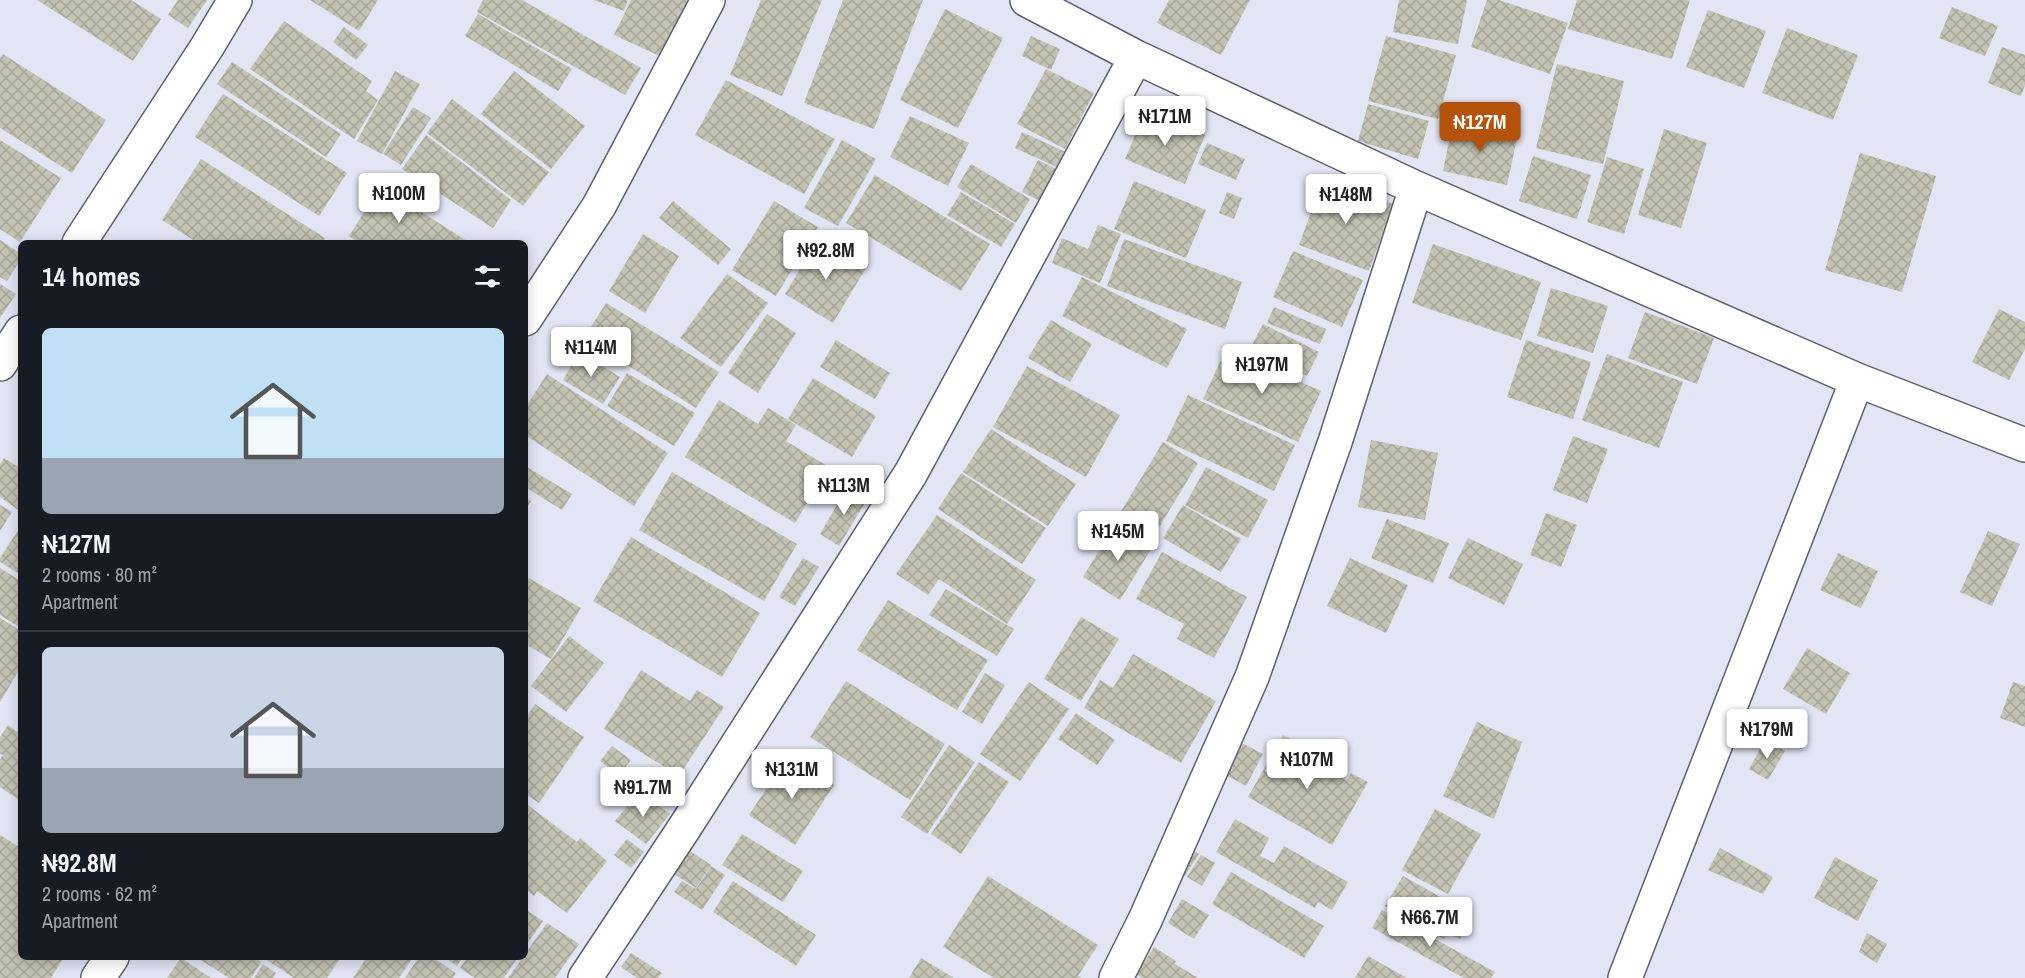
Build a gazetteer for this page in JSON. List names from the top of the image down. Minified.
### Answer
{"page":{"price":["₦171M","₦127M","₦100M","₦148M","₦92.8M","₦114M","₦197M","₦113M","₦145M","₦179M","₦107M","₦131M","₦91.7M","₦66.7M"],"heading":"14 homes","list":[{"name":"₦127M","note":"2 rooms · 80 m² · Apartment"},{"name":"₦92.8M","note":"2 rooms · 62 m² · Apartment"}]}}
